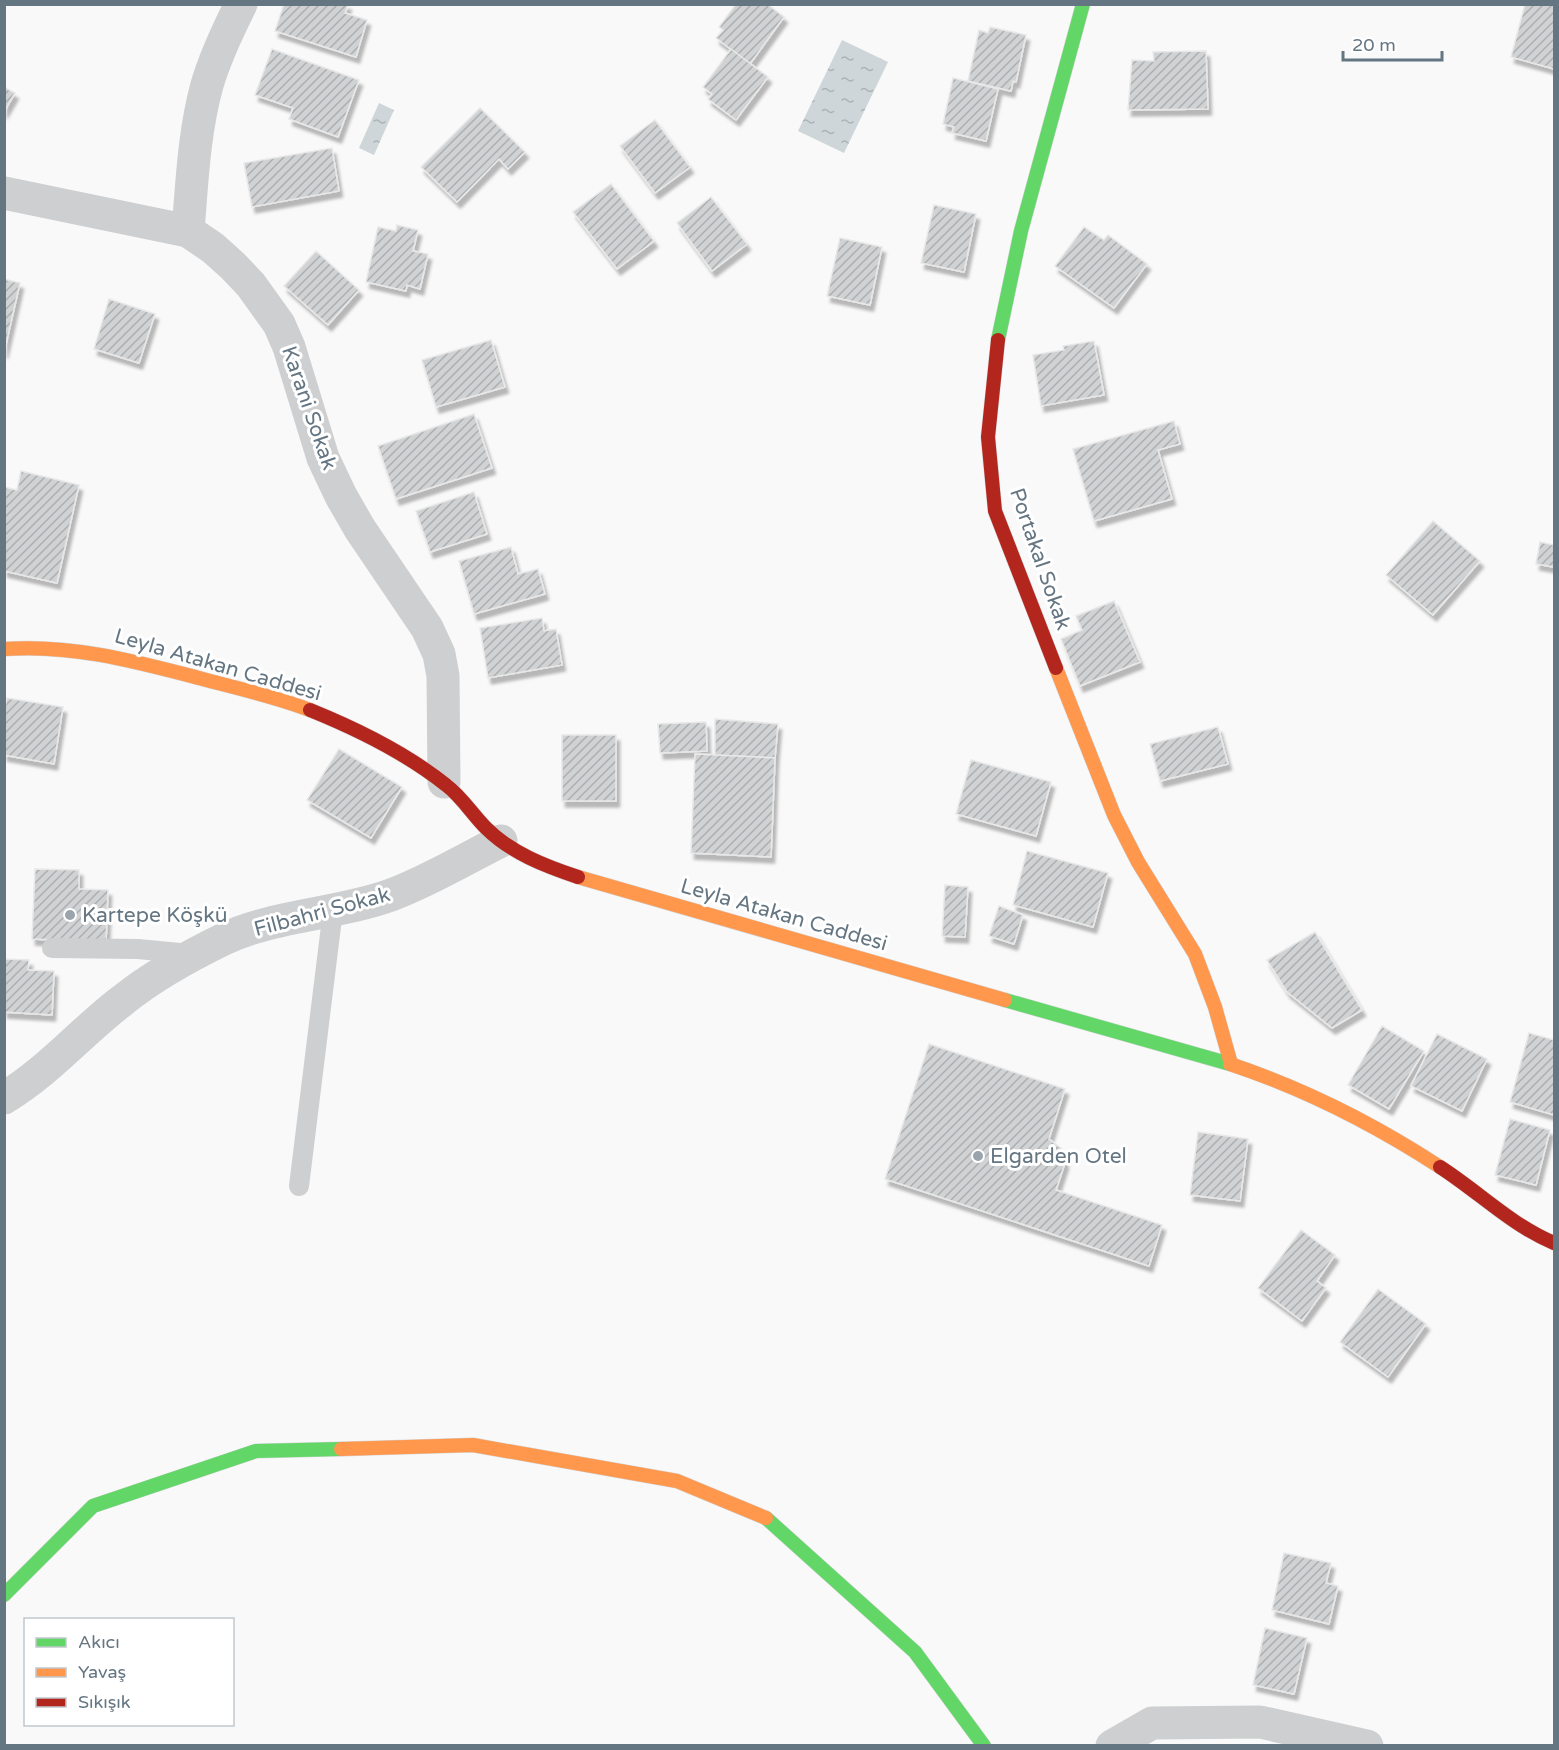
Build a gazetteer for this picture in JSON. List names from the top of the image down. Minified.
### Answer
{"streets":{"street":["Karani Sokak","Portakal Sokak","Leyla Atakan Caddesi","Filbahri Sokak"]},"crossings":[["Karani Sokak","Leyla Atakan Caddesi"],["Portakal Sokak","Leyla Atakan Caddesi"],["Leyla Atakan Caddesi","Filbahri Sokak"]],"places":["Kartepe Köşkü","Elgarden Otel"],"legend":["Akıcı","Yavaş","Sıkışık"],"scale_bar":"20 m"}
